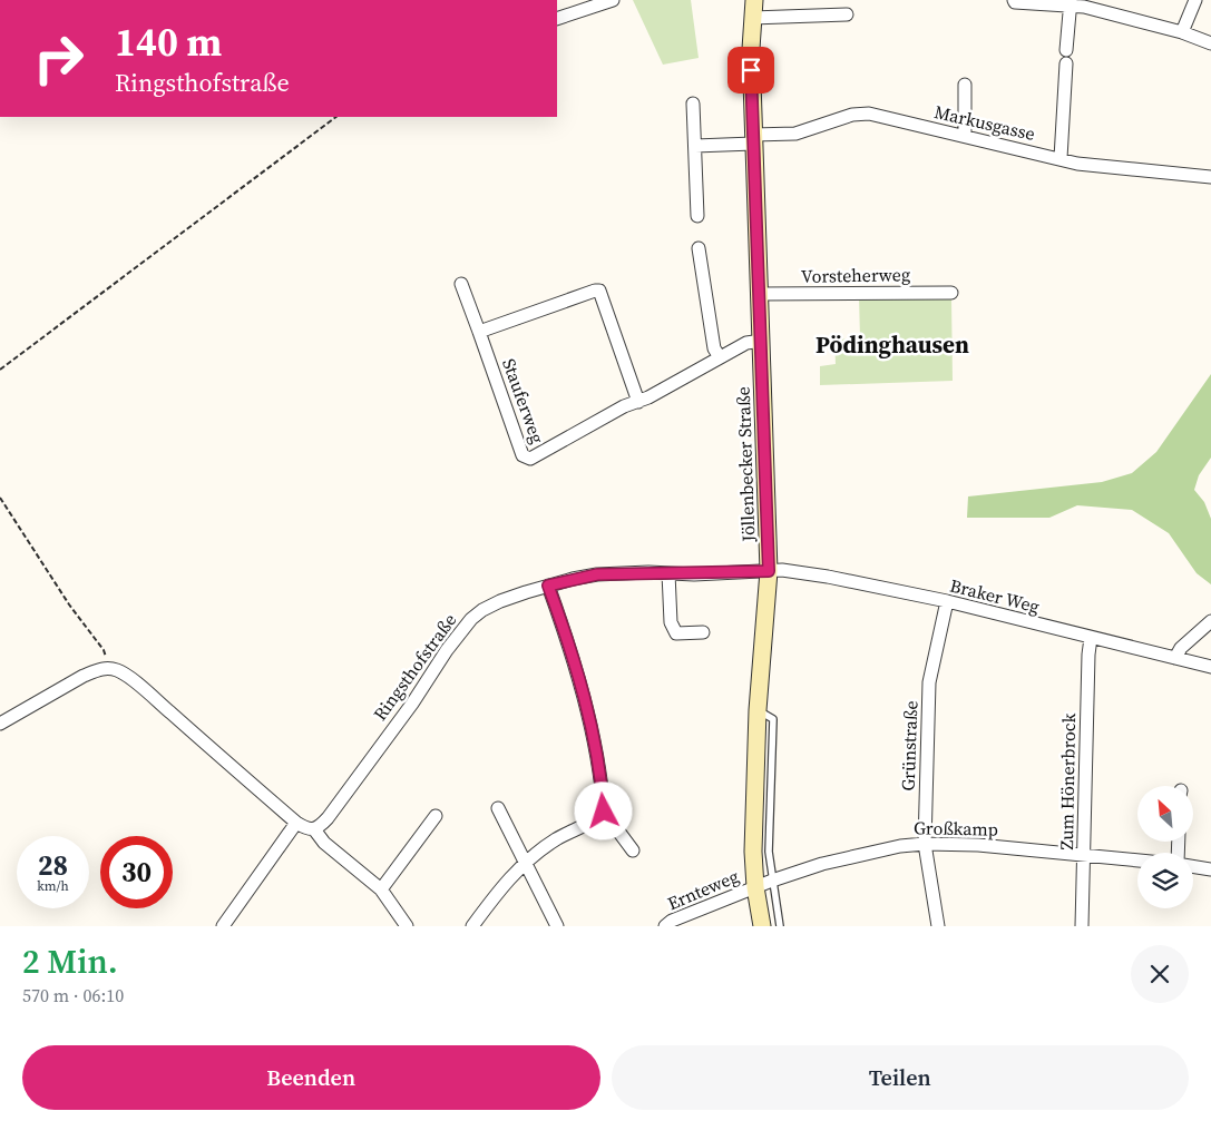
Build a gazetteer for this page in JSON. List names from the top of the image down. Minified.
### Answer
{"streets":{"main road":["Jöllenbecker Straße"],"street":["Markusgasse","Vorsteherweg","Stauferweg","Braker Weg","Ringsthofstraße","Grünstraße","Zum Hönerbrock","Großkamp","Ernteweg"]},"crossings":[["Markusgasse","Jöllenbecker Straße"],["Vorsteherweg","Jöllenbecker Straße"],["Stauferweg","Jöllenbecker Straße"],["Jöllenbecker Straße","Braker Weg"],["Jöllenbecker Straße","Ringsthofstraße"],["Jöllenbecker Straße","Großkamp"],["Jöllenbecker Straße","Ernteweg"],["Braker Weg","Ringsthofstraße"],["Braker Weg","Grünstraße"],["Braker Weg","Zum Hönerbrock"],["Grünstraße","Großkamp"],["Zum Hönerbrock","Großkamp"],["Großkamp","Ernteweg"]],"districts":["Pödinghausen"],"north":"top left","page":{"turn":["140 m","Ringsthofstraße"],"speed":"28 km/h","limit":"30","heading":["2 Min.","570 m · 06:10"],"buttons":["Beenden","Teilen"]}}
